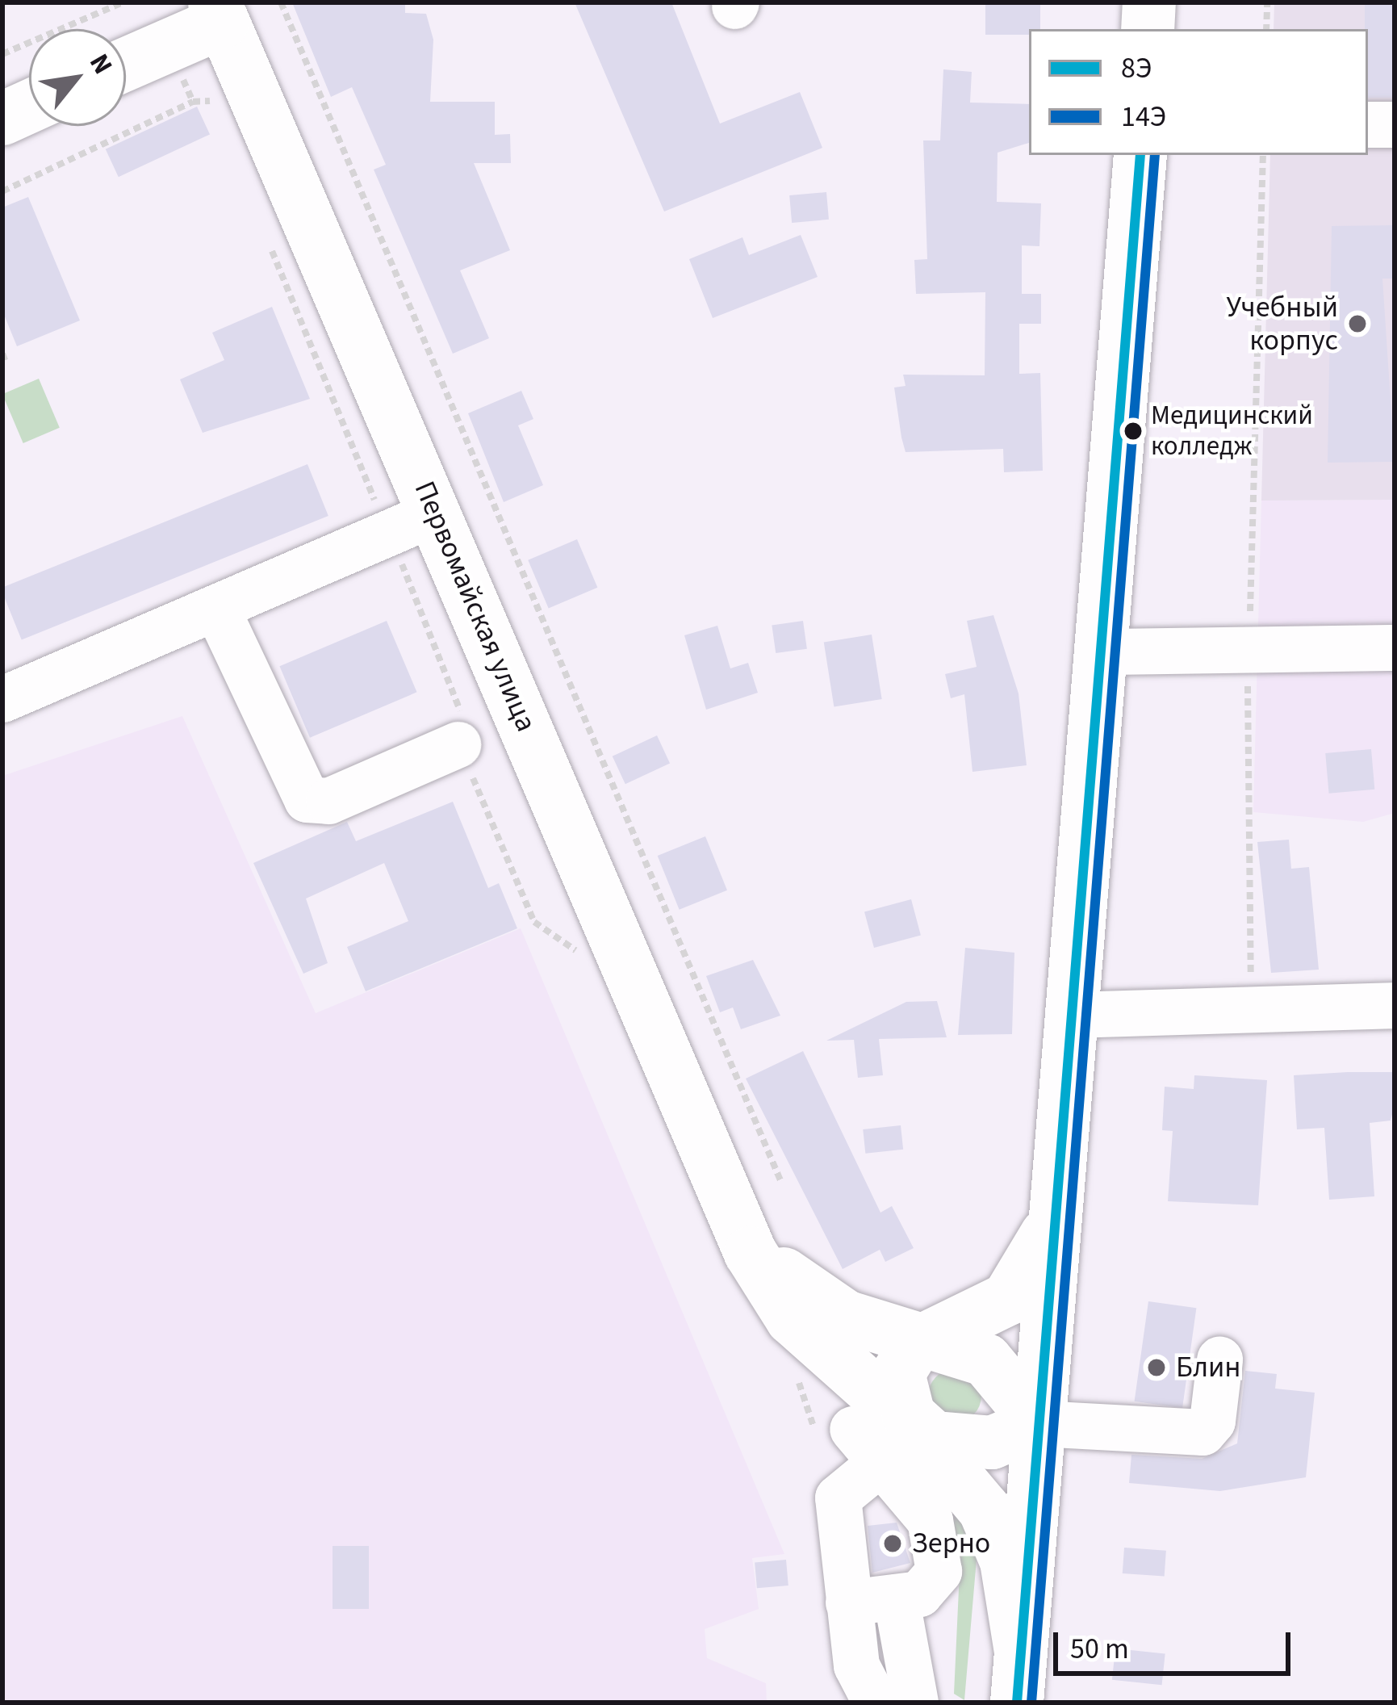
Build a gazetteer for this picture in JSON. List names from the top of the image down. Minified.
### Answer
{"streets":{"main road":["Первомайская улица"]},"places":["Учебный корпус","Медицинский колледж","Блин","Зерно"],"lines":["transit line 8Э","transit line 14Э"],"legend":["8Э","14Э"],"scale_bar":"50 m","north":"top right"}
